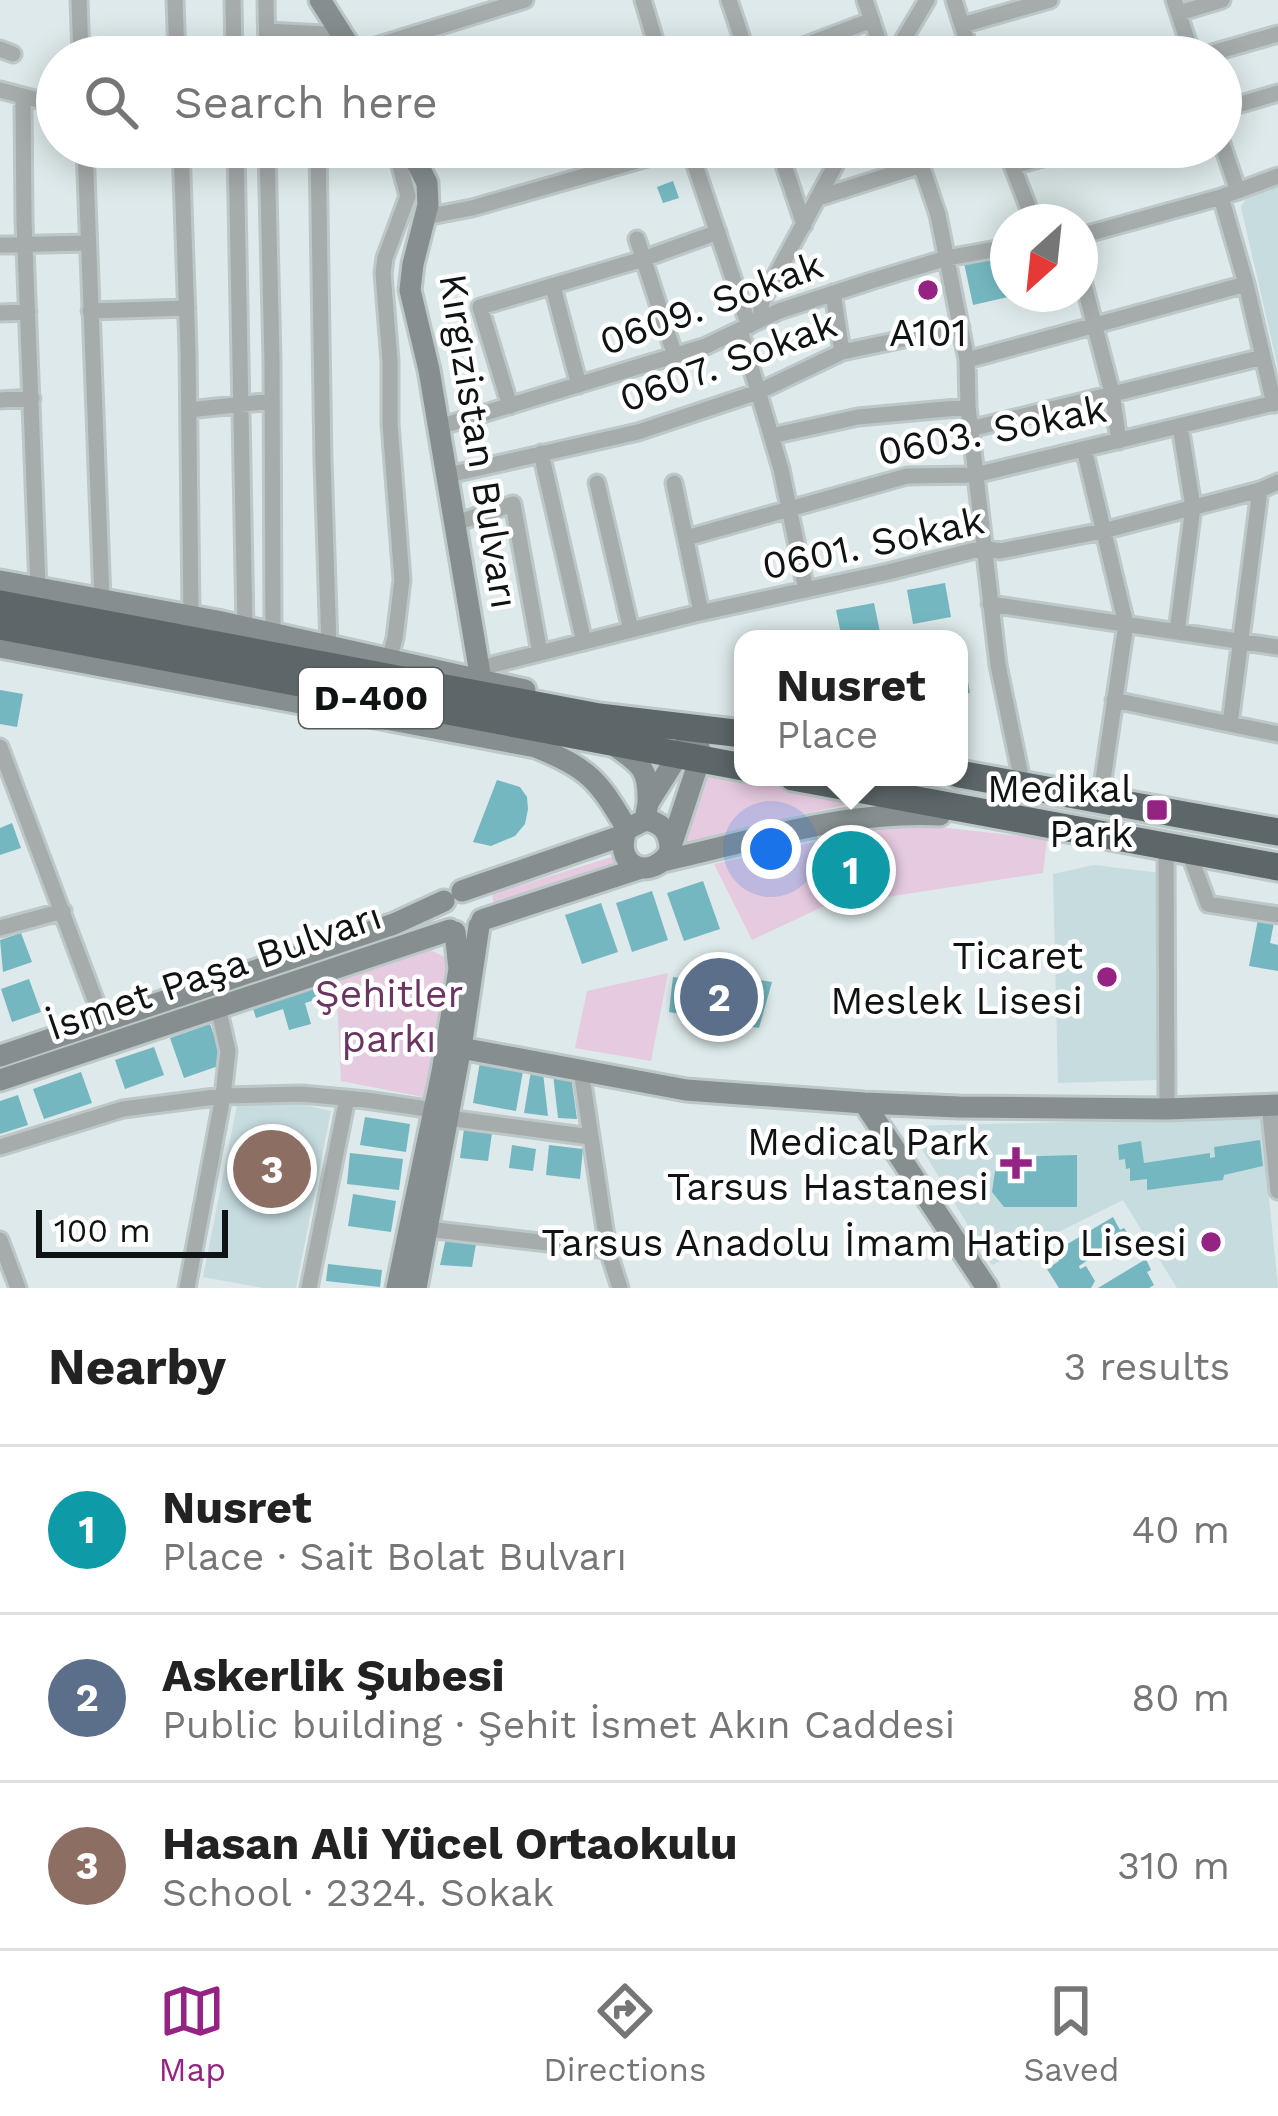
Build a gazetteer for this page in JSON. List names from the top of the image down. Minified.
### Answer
{"streets":{"highway":["D-400"],"street":["0609. Sokak","0607. Sokak","0603. Sokak","Kırgızistan Bulvarı","0601. Sokak","İsmet Paşa Bulvarı"]},"crossings":[["0609. Sokak","Kırgızistan Bulvarı"],["0607. Sokak","Kırgızistan Bulvarı"],["Kırgızistan Bulvarı","0601. Sokak"]],"parks":["Şehitler parkı"],"places":{"other":["A101","Ticaret Meslek Lisesi","Tarsus Anadolu İmam Hatip Lisesi"],"transit":["Medikal Park"],"health":["Medical Park Tarsus Hastanesi"]},"scale_bar":"100 m","north":"bottom left","page":{"search":"Search here","popup":["Nusret","Place"],"pins":["1","2","3"],"scale":"100 m","heading":["Nearby","3 results"],"list":[{"mark":"1","name":"Nusret","note":"Place · Sait Bolat Bulvarı","value":"40 m"},{"mark":"2","name":"Askerlik Şubesi","note":"Public building · Şehit İsmet Akın Caddesi","value":"80 m"},{"mark":"3","name":"Hasan Ali Yücel Ortaokulu","note":"School · 2324. Sokak","value":"310 m"}],"nav":["Map","Directions","Saved"]}}
